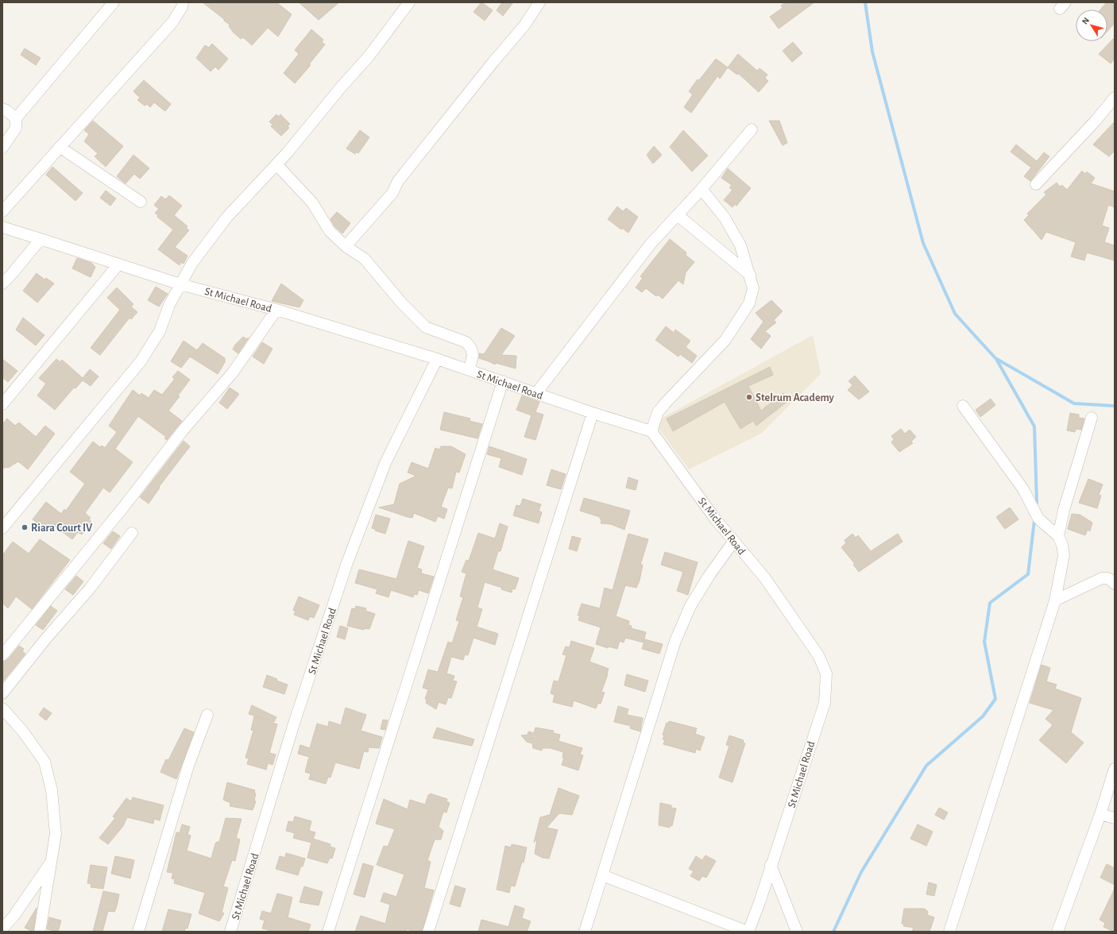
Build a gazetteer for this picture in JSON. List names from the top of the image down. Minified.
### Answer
{"streets":{"street":["St Michael Road"]},"places":["Stelrum Academy","Riara Court IV"],"north":"top left"}
